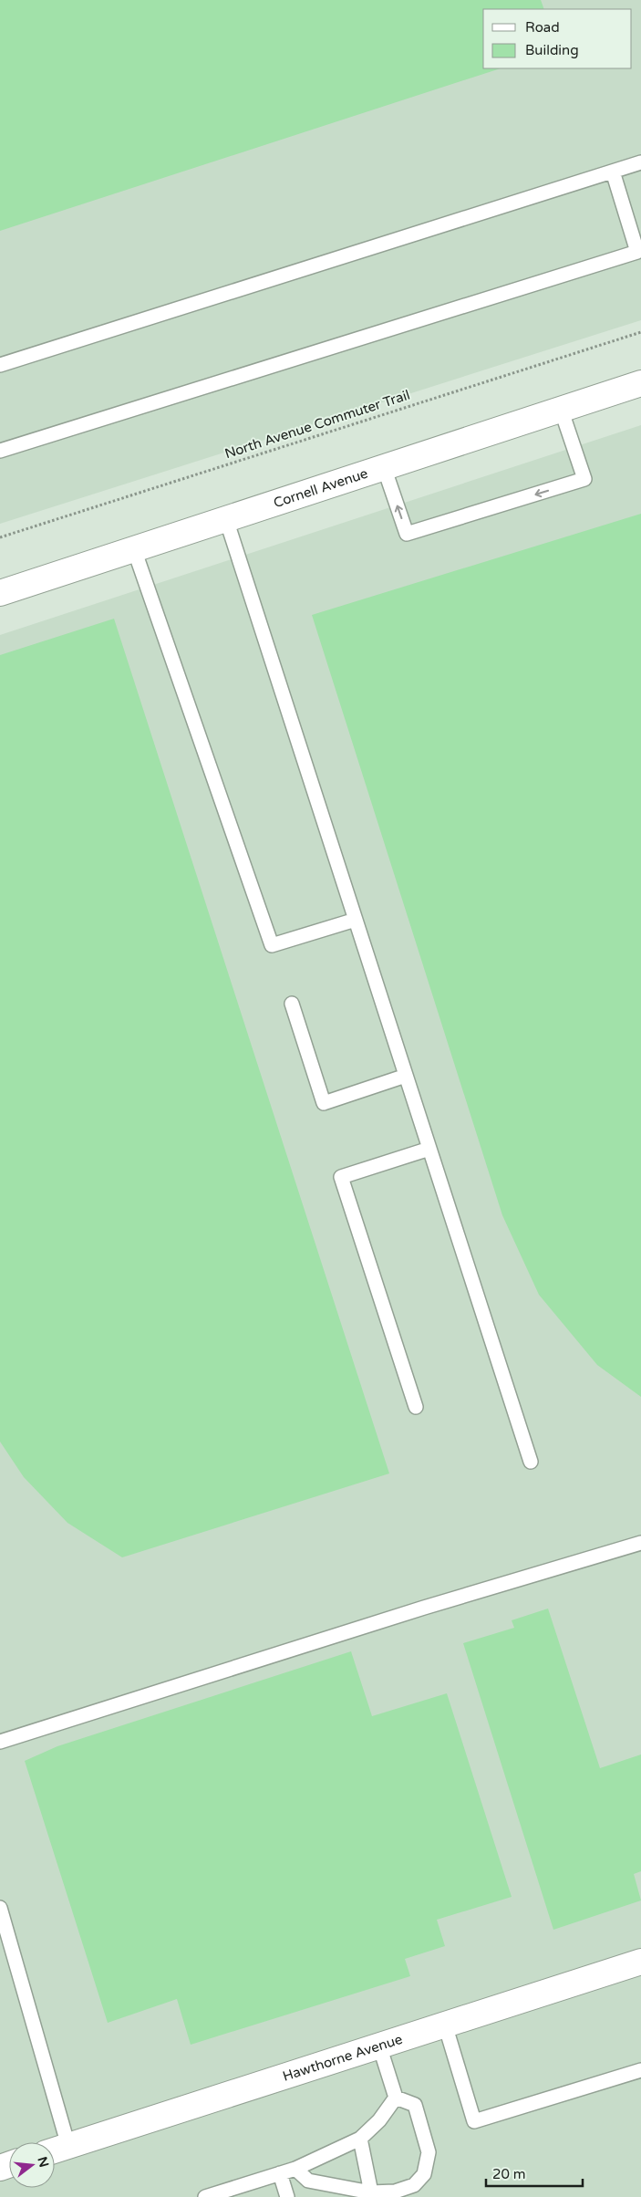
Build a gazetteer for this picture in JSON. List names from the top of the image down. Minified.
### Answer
{"streets":{"street":["Cornell Avenue","Hawthorne Avenue"],"path":["North Avenue Commuter Trail"]},"legend":["Road","Building"],"scale_bar":"20 m","north":"right"}
